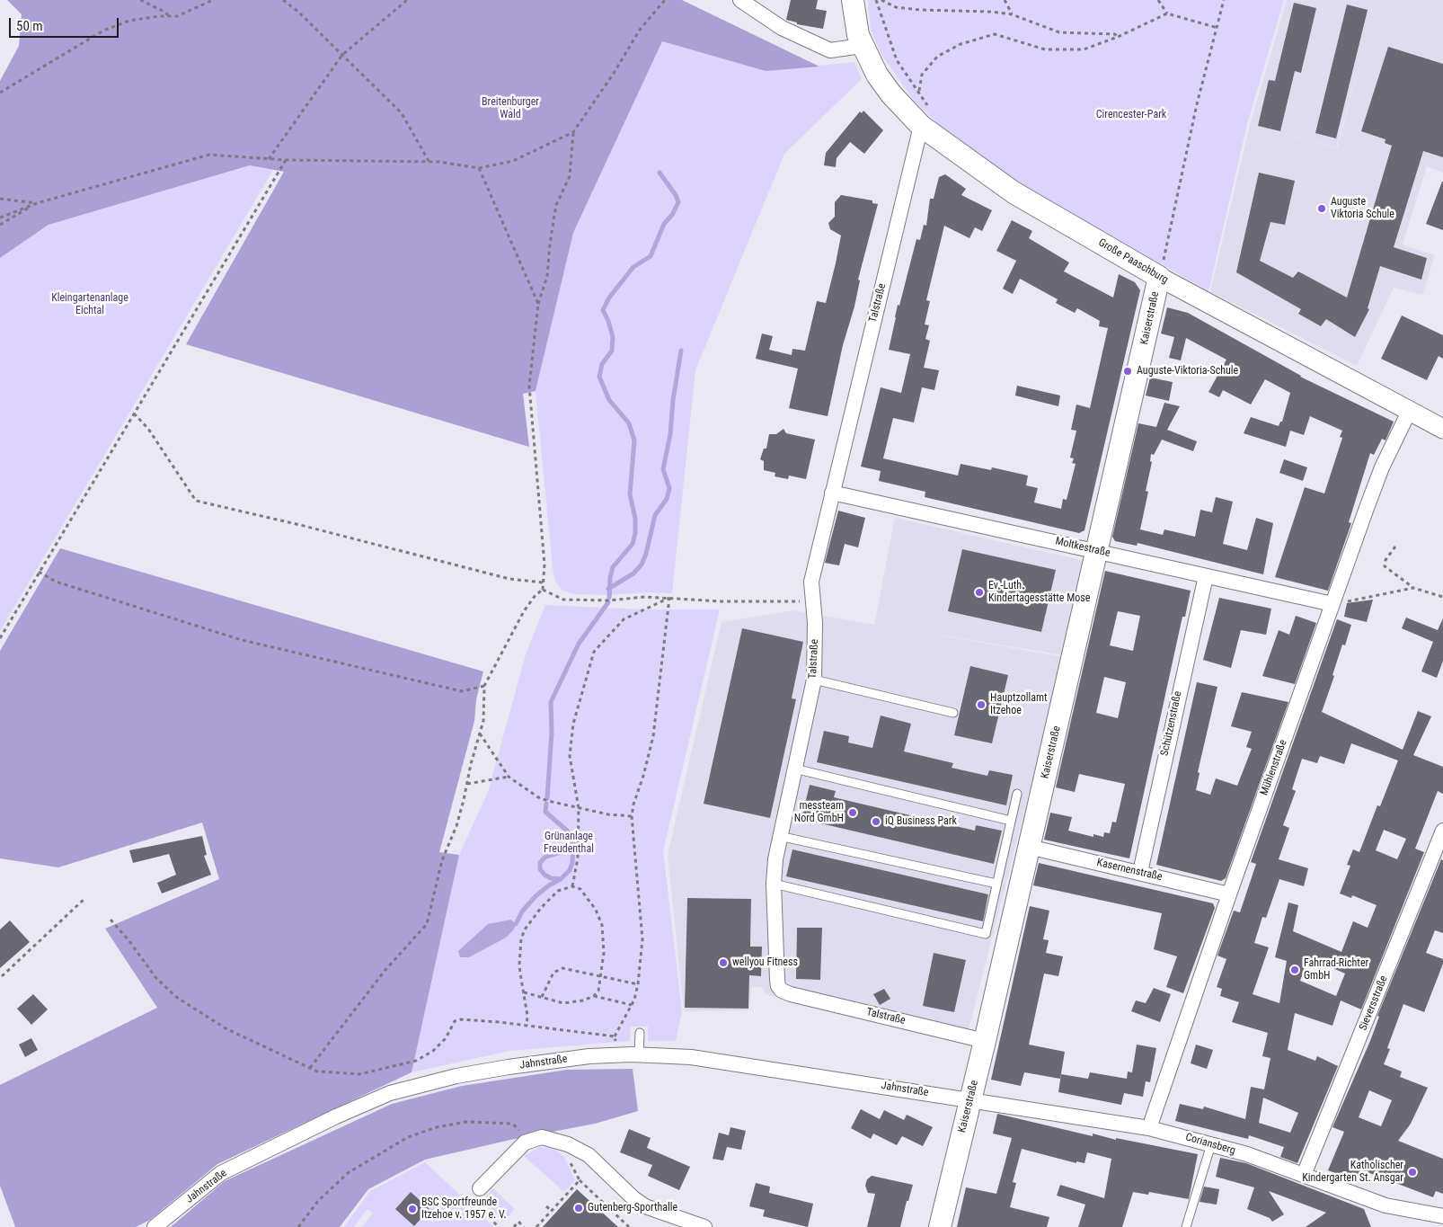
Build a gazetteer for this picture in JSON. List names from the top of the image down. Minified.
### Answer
{"streets":{"main road":["Große Paaschburg","Kaiserstraße"],"street":["Talstraße","Moltkestraße","Schützenstraße","Mühlenstraße","Kasernenstraße","Sieversstraße","Jahnstraße","Coriansberg"]},"crossings":[["Große Paaschburg","Talstraße"],["Große Paaschburg","Kaiserstraße"],["Große Paaschburg","Mühlenstraße"],["Talstraße","Kaiserstraße"],["Talstraße","Moltkestraße"],["Kaiserstraße","Moltkestraße"],["Kaiserstraße","Kasernenstraße"],["Kaiserstraße","Jahnstraße"],["Kaiserstraße","Coriansberg"],["Moltkestraße","Schützenstraße"],["Moltkestraße","Mühlenstraße"],["Schützenstraße","Kasernenstraße"],["Mühlenstraße","Kasernenstraße"],["Mühlenstraße","Coriansberg"],["Sieversstraße","Coriansberg"],["Jahnstraße","Coriansberg"]],"parks":["Breitenburger Wald","Cirencester-Park","Kleingartenanlage Eichtal","Grünanlage Freudenthal"],"places":["Auguste Viktoria Schule","Auguste-Viktoria-Schule","Ev.-Luth. Kindertagesstätte Mose","Hauptzollamt Itzehoe","messteam Nord GmbH","iQ Business Park","wellyou Fitness","Fahrrad-Richter GmbH","Katholischer Kindergarten St. Ansgar","Gutenberg-Sporthalle","BSC Sportfreunde Itzehoe v. 1957 e. V."],"scale_bar":"50 m"}
